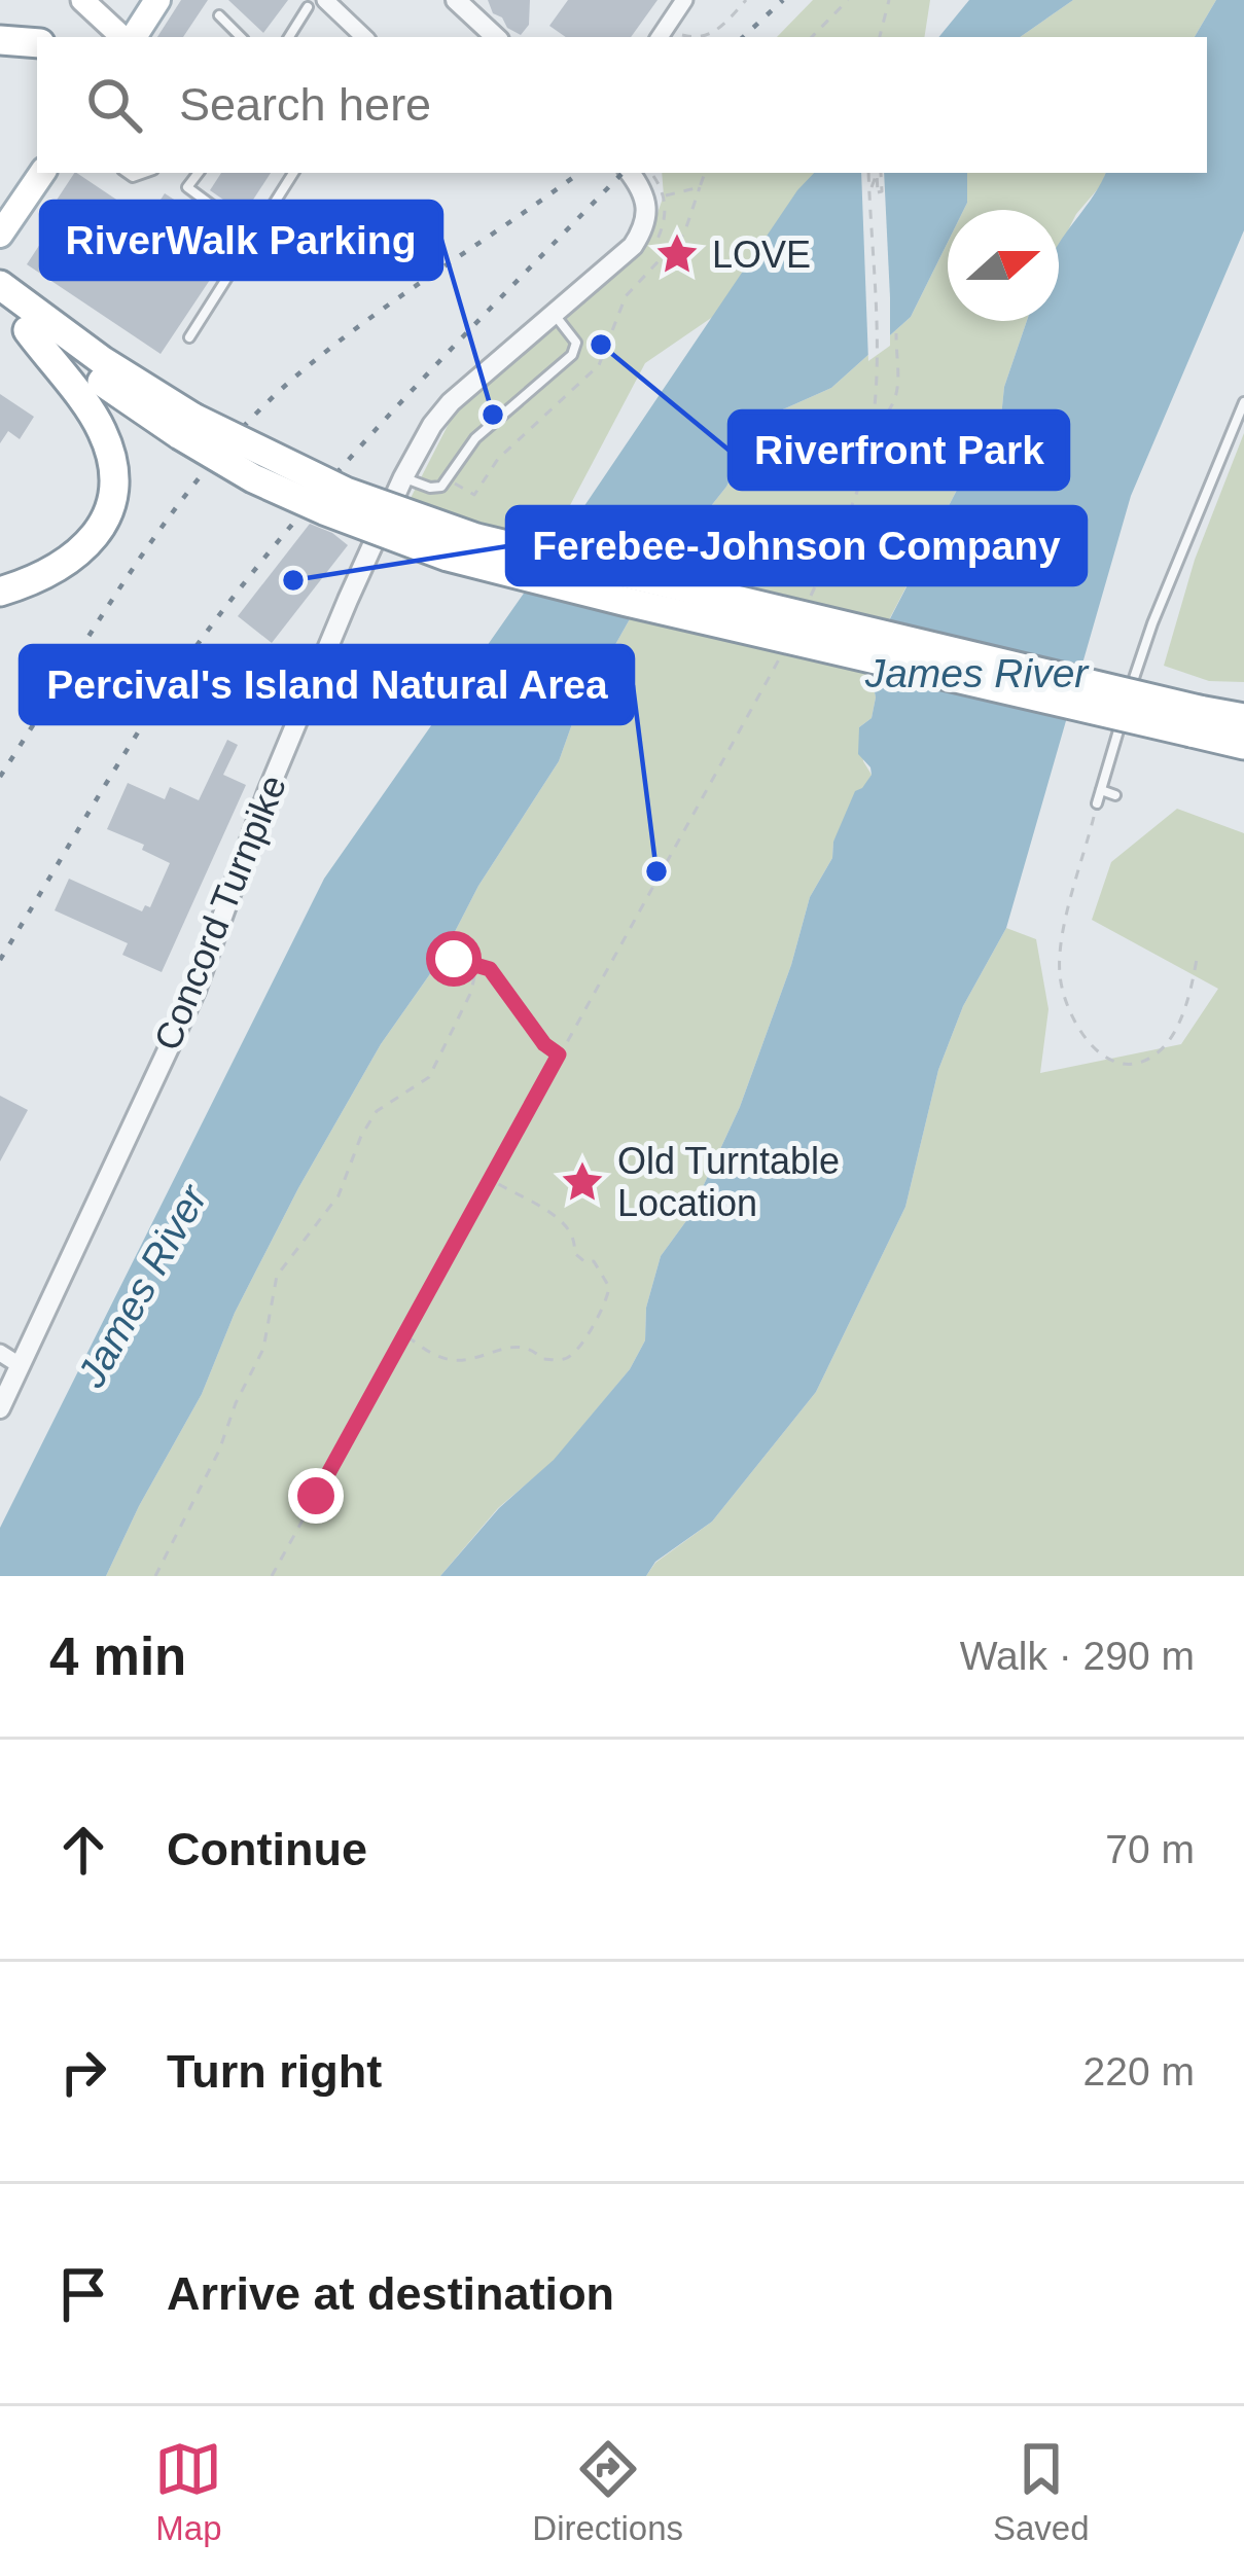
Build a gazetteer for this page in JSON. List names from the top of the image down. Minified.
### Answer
{"streets":{"street":["Concord Turnpike"]},"water":["James River"],"places":{"place":["LOVE","Old Turntable Location"],"other":["Riverfront Park","RiverWalk Parking","Ferebee-Johnson Company","Percival's Island Natural Area"]},"north":"right","page":{"search":"Search here","heading":["4 min","Walk · 290 m"],"list":[["Continue","70 m"],["Turn right","220 m"],"Arrive at destination"],"nav":["Map","Directions","Saved"]}}
